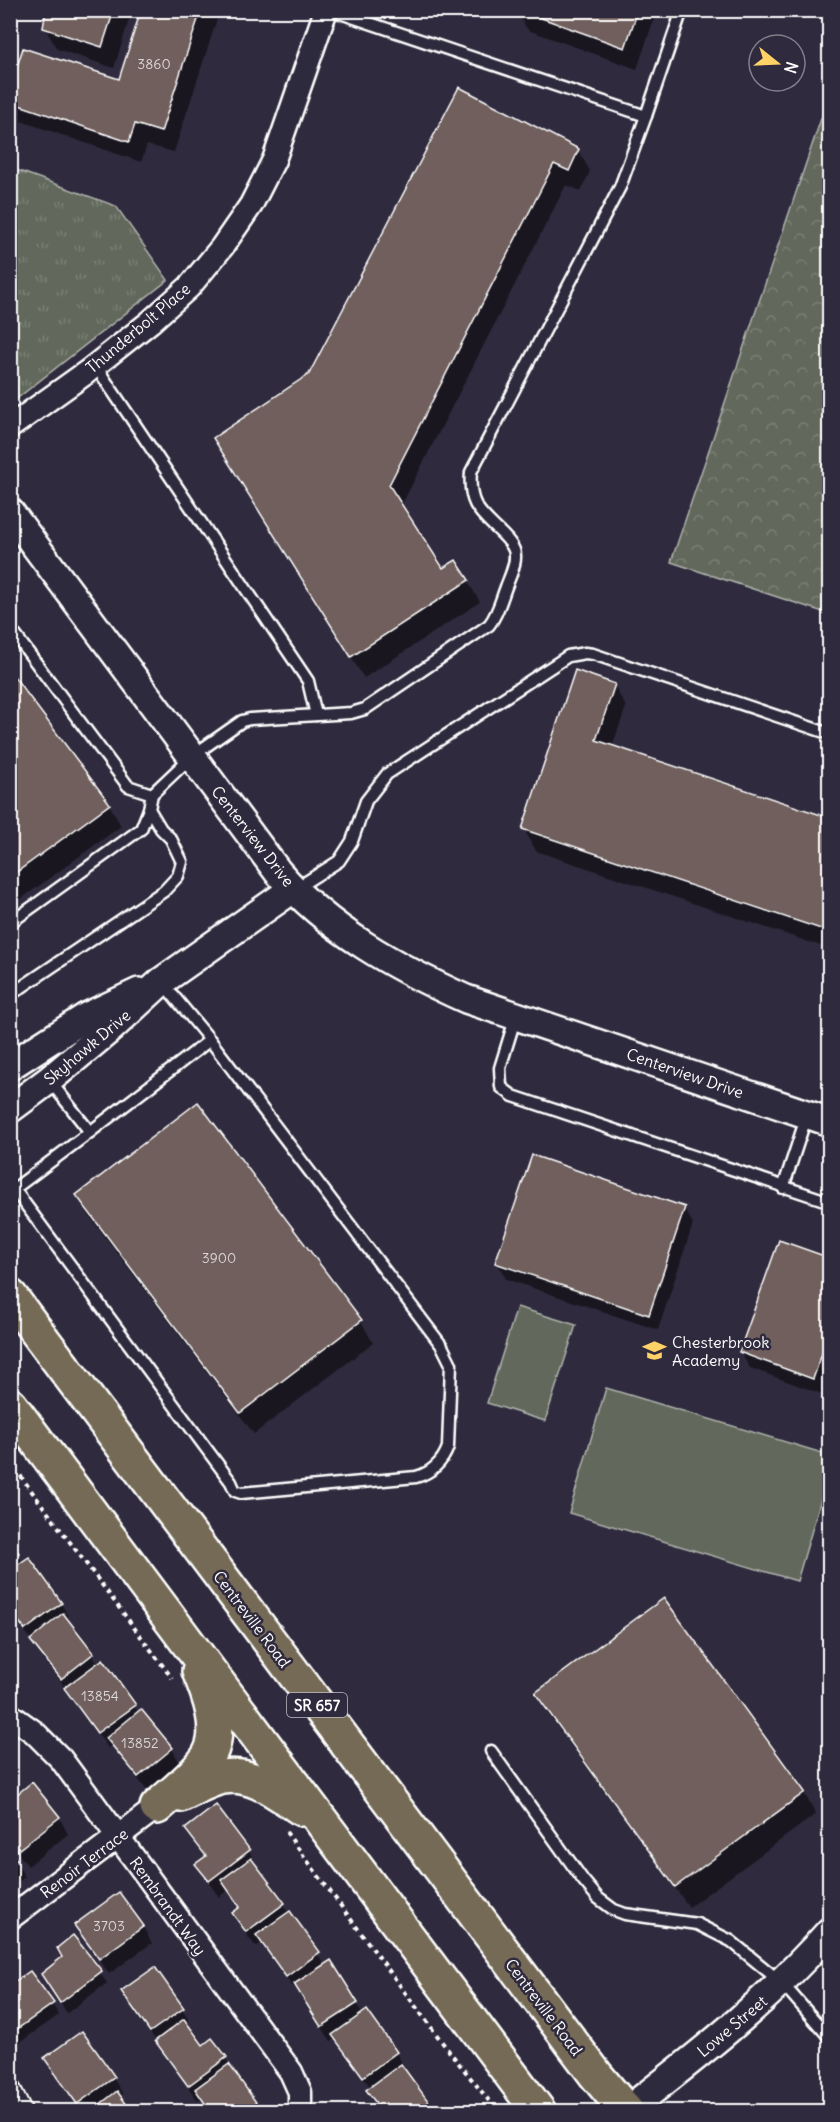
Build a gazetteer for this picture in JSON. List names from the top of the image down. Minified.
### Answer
{"streets":{"main road":["Centreville Road","SR 657"],"street":["Thunderbolt Place","Centerview Drive","Skyhawk Drive","Renoir Terrace","Rembrandt Way","Lowe Street"]},"crossings":[["Centerview Drive","Skyhawk Drive"],["Centreville Road","Lowe Street"],["Renoir Terrace","Rembrandt Way"]],"places":{"school or university":["Chesterbrook Academy"]},"house_numbers":["3860","3900","13854","13852","3703"],"north":"right"}
